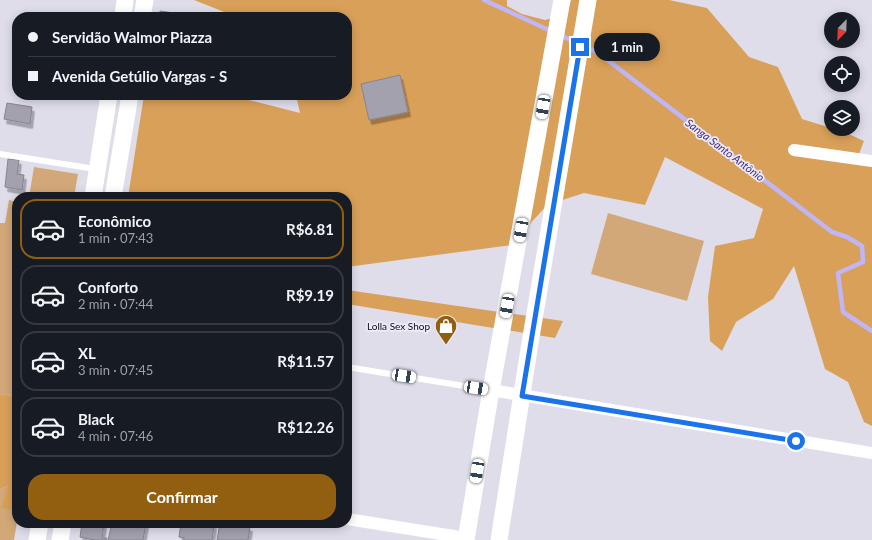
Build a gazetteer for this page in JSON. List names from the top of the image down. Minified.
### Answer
{"water":["Sanga Santo Antônio"],"places":{"shop":["Lolla Sex Shop"]},"north":"bottom left","page":{"banner":["Servidão Walmor Piazza","Avenida Getúlio Vargas - S"],"bubble":"1 min","list":[{"name":"Econômico","note":"1 min · 07:43","value":"R$6.81"},{"name":"Conforto","note":"2 min · 07:44","value":"R$9.19"},{"name":"XL","note":"3 min · 07:45","value":"R$11.57"},{"name":"Black","note":"4 min · 07:46","value":"R$12.26"}],"buttons":"Confirmar"}}
